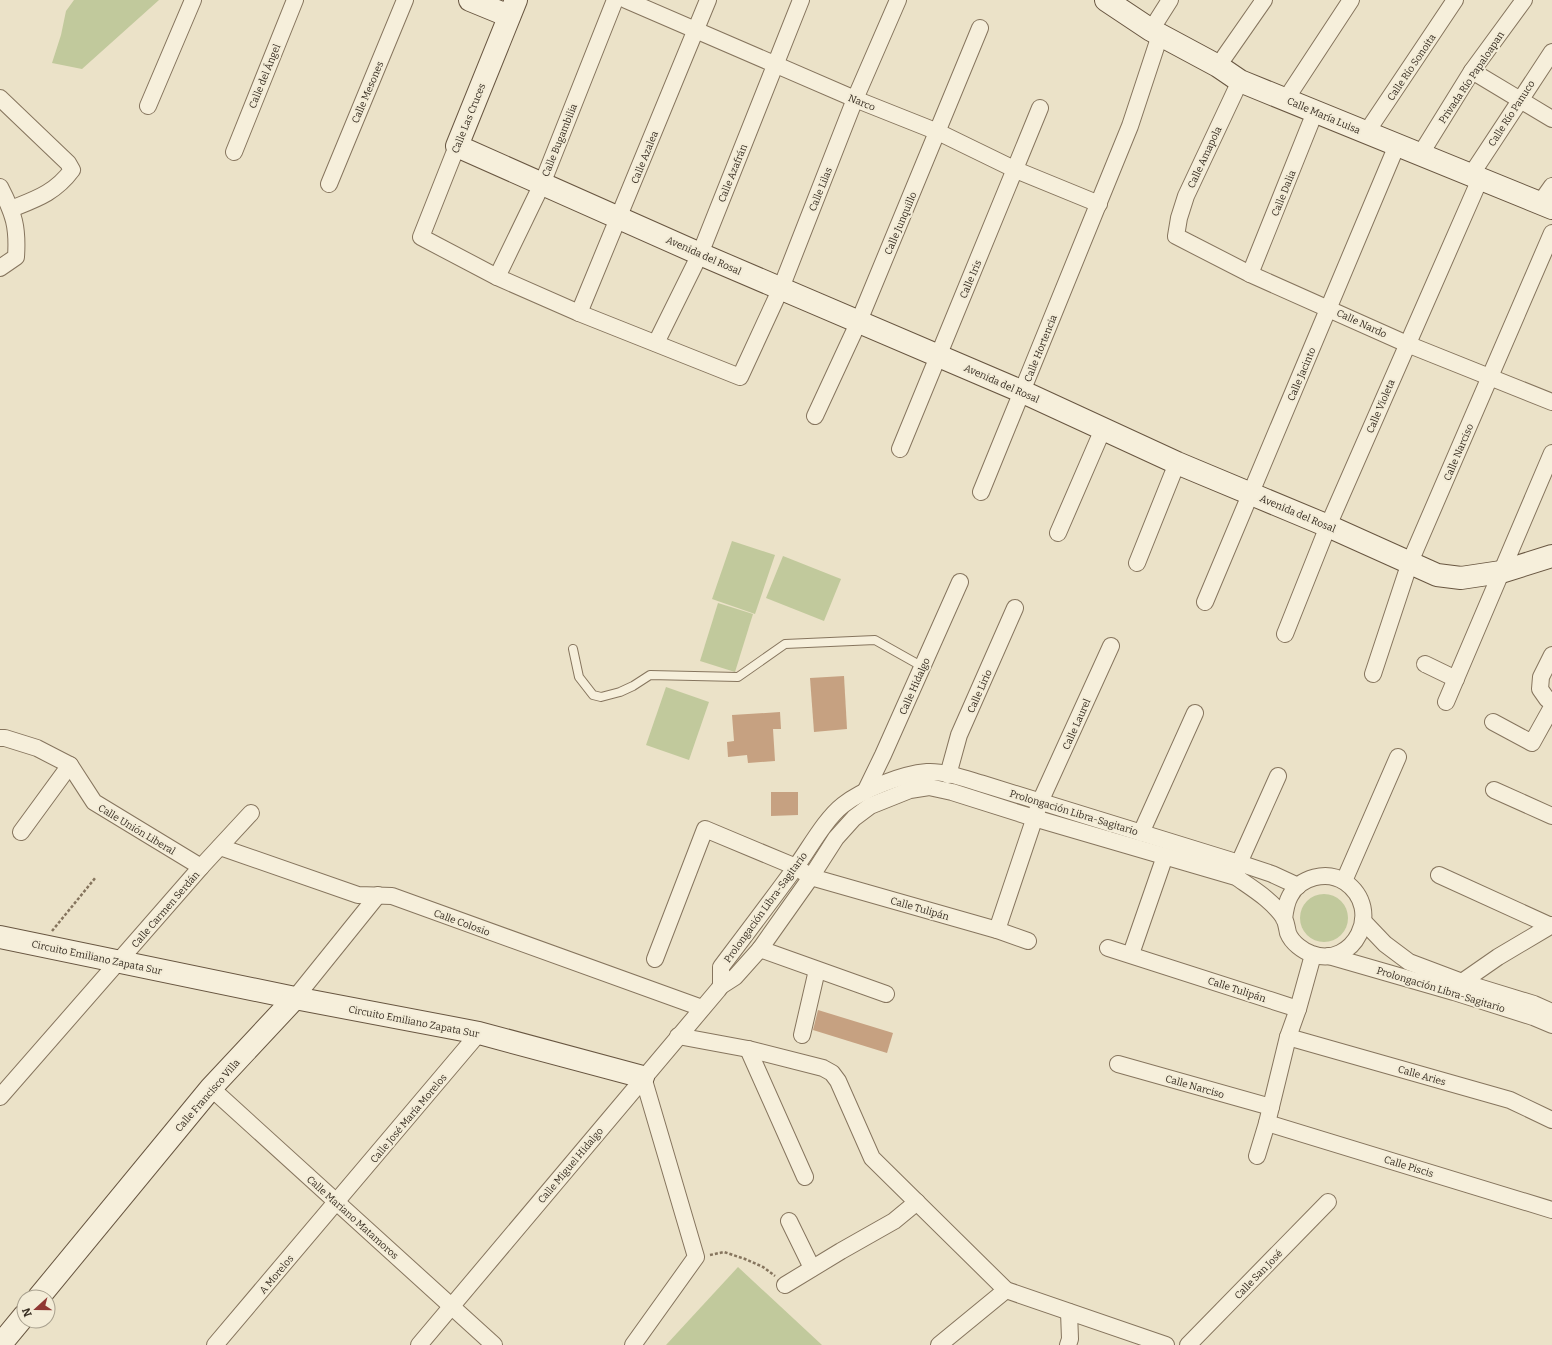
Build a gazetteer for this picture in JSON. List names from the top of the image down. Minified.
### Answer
{"streets":{"street":["Calle Río Sonoita","Calle del Ángel","Privada Río Papaloapan","Calle Mesones","Narco","Calle Río Panuco","Calle María Luisa","Calle Las Cruces","Calle Bugambilia","Calle Azalea","Calle Amapola","Calle Azafrán","Calle Lilas","Calle Dalia","Calle Junquillo","Avenida del Rosal","Calle Iris","Calle Nardo","Calle Hortencia","Calle Jacinto","Calle Violeta","Calle Narciso","Calle Hidalgo","Calle Lirio","Calle Laurel","Prolongación Libra-Sagitario","Calle Unión Liberal","Calle Tulipán","Calle Carmen Serdán","Calle Colosio","Circuito Emiliano Zapata Sur","Calle Aries","Calle Francisco Villa","Calle José María Morelos","Calle Miguel Hidalgo","Calle Piscis","Calle Mariano Matamoros","A Morelos","Calle San José"]},"crossings":[["Calle Río Sonoita","Calle María Luisa"],["Privada Río Papaloapan","Calle María Luisa"],["Narco","Calle Azalea"],["Narco","Calle Azafrán"],["Narco","Calle Lilas"],["Narco","Calle Junquillo"],["Narco","Calle Iris"],["Narco","Calle Hortencia"],["Calle Río Panuco","Calle María Luisa"],["Calle Río Panuco","Calle Violeta"],["Calle María Luisa","Calle Amapola"],["Calle María Luisa","Calle Dalia"],["Calle María Luisa","Calle Jacinto"],["Calle María Luisa","Calle Violeta"],["Calle Las Cruces","Calle Bugambilia"],["Calle Las Cruces","Avenida del Rosal"],["Calle Bugambilia","Avenida del Rosal"],["Calle Azalea","Avenida del Rosal"],["Calle Amapola","Calle Nardo"],["Calle Azafrán","Calle Lilas"],["Calle Azafrán","Avenida del Rosal"],["Calle Lilas","Avenida del Rosal"],["Calle Dalia","Calle Nardo"],["Calle Junquillo","Avenida del Rosal"],["Avenida del Rosal","Calle Iris"],["Avenida del Rosal","Calle Hortencia"],["Avenida del Rosal","Calle Jacinto"],["Avenida del Rosal","Calle Violeta"],["Avenida del Rosal","Calle Narciso"],["Calle Nardo","Calle Jacinto"],["Calle Nardo","Calle Violeta"],["Calle Nardo","Calle Narciso"],["Calle Hidalgo","Prolongación Libra-Sagitario"],["Calle Lirio","Prolongación Libra-Sagitario"],["Calle Laurel","Prolongación Libra-Sagitario"],["Calle Laurel","Calle Tulipán"],["Prolongación Libra-Sagitario","Calle Tulipán"],["Prolongación Libra-Sagitario","Calle Miguel Hidalgo"],["Calle Unión Liberal","Calle Carmen Serdán"],["Calle Carmen Serdán","Calle Colosio"],["Calle Carmen Serdán","Circuito Emiliano Zapata Sur"],["Calle Colosio","Calle Francisco Villa"],["Calle Colosio","Calle Miguel Hidalgo"],["Circuito Emiliano Zapata Sur","Calle Francisco Villa"],["Circuito Emiliano Zapata Sur","Calle José María Morelos"],["Circuito Emiliano Zapata Sur","Calle Miguel Hidalgo"],["Calle Francisco Villa","Calle Mariano Matamoros"],["Calle José María Morelos","Calle Mariano Matamoros"],["Calle José María Morelos","A Morelos"],["Calle Miguel Hidalgo","Calle Mariano Matamoros"],["Calle Mariano Matamoros","A Morelos"]],"north":"left"}
